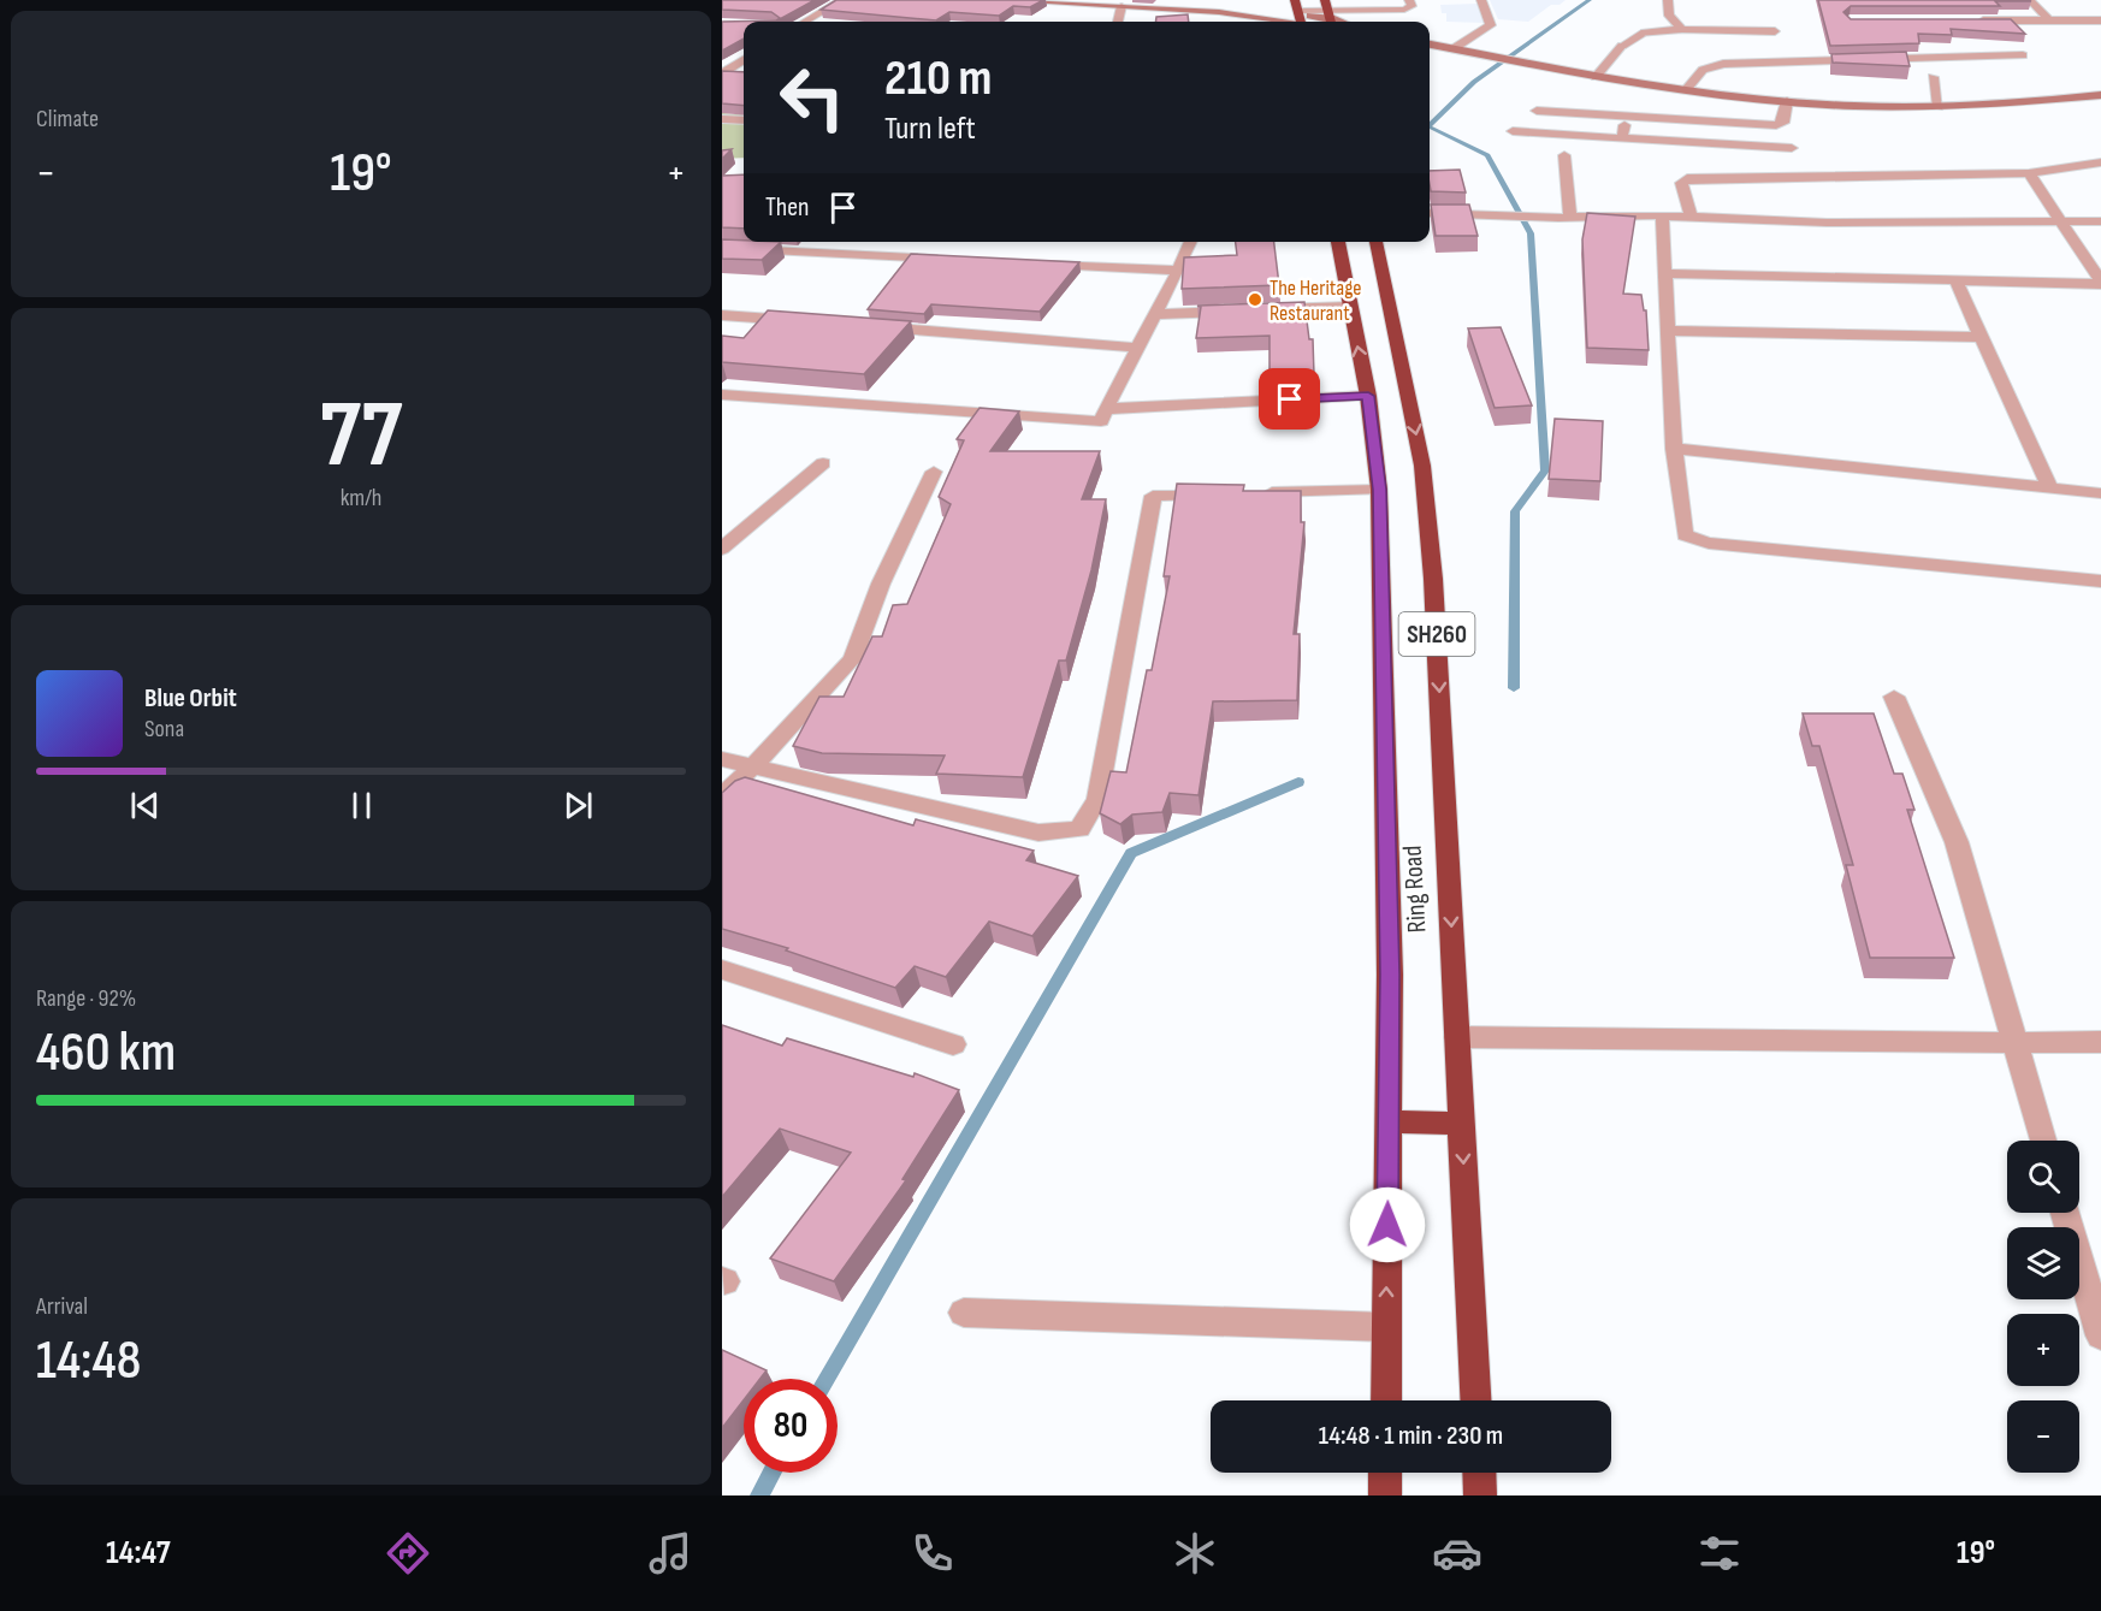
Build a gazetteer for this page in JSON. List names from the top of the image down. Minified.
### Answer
{"streets":{"highway":["SH260","Ring Road"]},"places":["The Heritage Restaurant"],"page":{"tile":["Climate",["77","km/h"],["Range · 92%","460 km"],["Arrival","14:48"]],"turn":["210 m","Turn left"],"heat":["−","19°","+"],"then":"Then","song":["Blue Orbit","Sona"],"map_buttons":["+","−"],"limit":"80","trip":"14:48 · 1 min · 230 m","tabs":["14:47","19°"]}}
